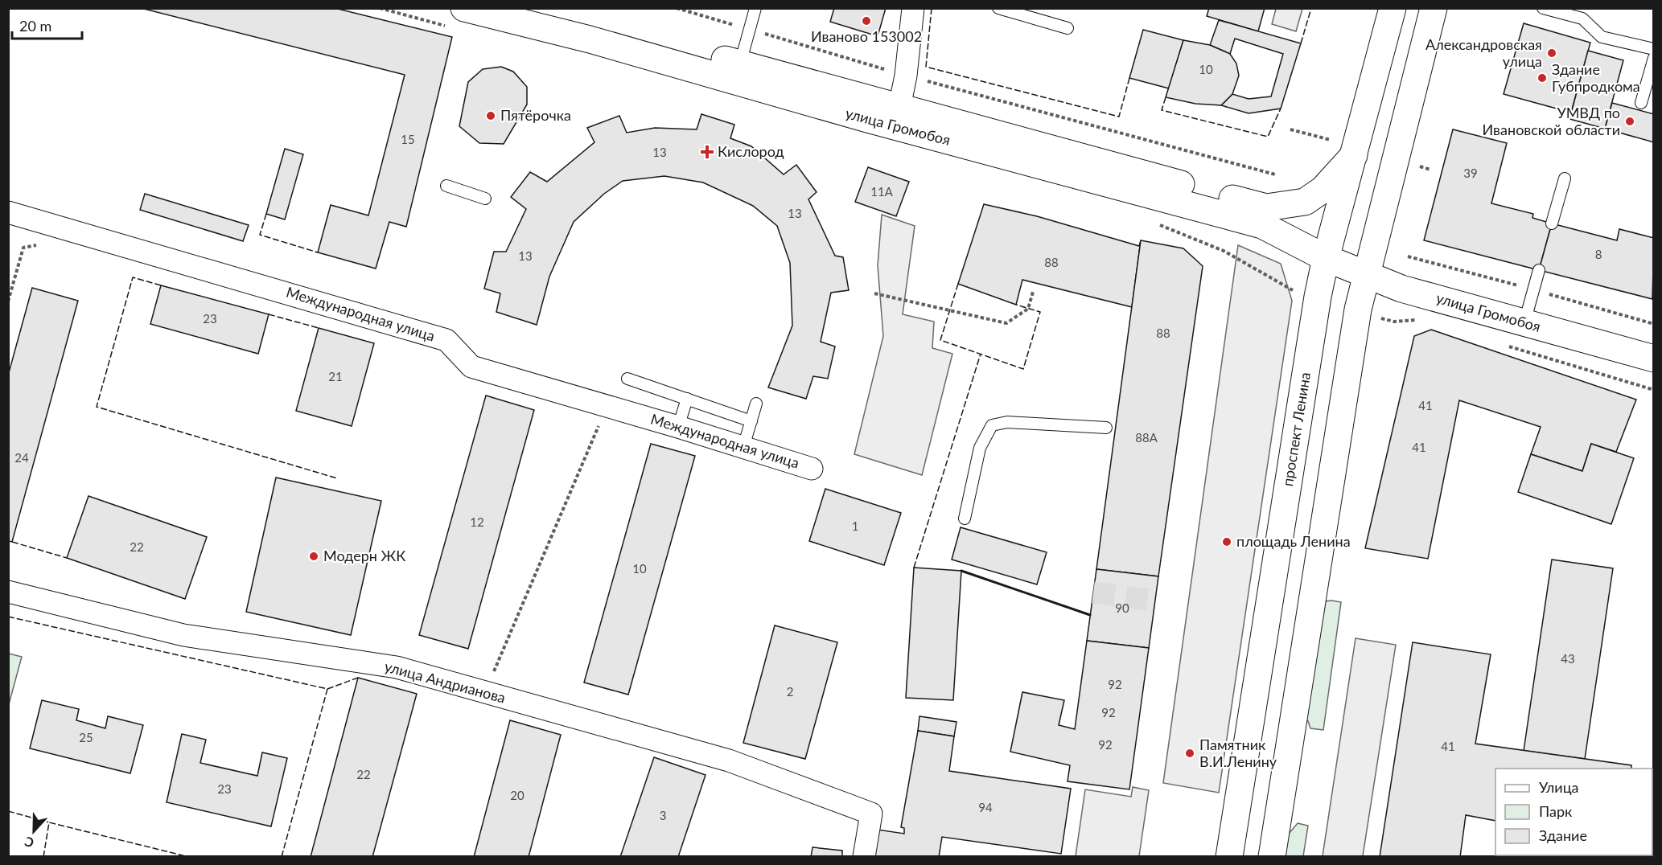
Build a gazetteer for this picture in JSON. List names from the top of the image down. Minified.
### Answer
{"streets":{"main road":["улица Громобоя","проспект Ленина"],"street":["Международная улица","улица Андрианова"]},"crossings":[["улица Громобоя","проспект Ленина"]],"places":{"other":["Иваново 153002","Александровская улица","Здание Губпродкома","Пятёрочка","УМВД по Ивановской области","площадь Ленина","Модерн ЖК","Памятник В.И.Ленину"],"health":["Кислород"]},"house_numbers":["10","15","13","39","11А","13","8","13","88","23","88","21","41","88А","41","24","12","1","22","10","90","43","92","2","92","25","92","41","22","23","20","94","3"],"legend":["Улица","Парк","Здание"],"scale_bar":"20 m","north":"bottom"}
